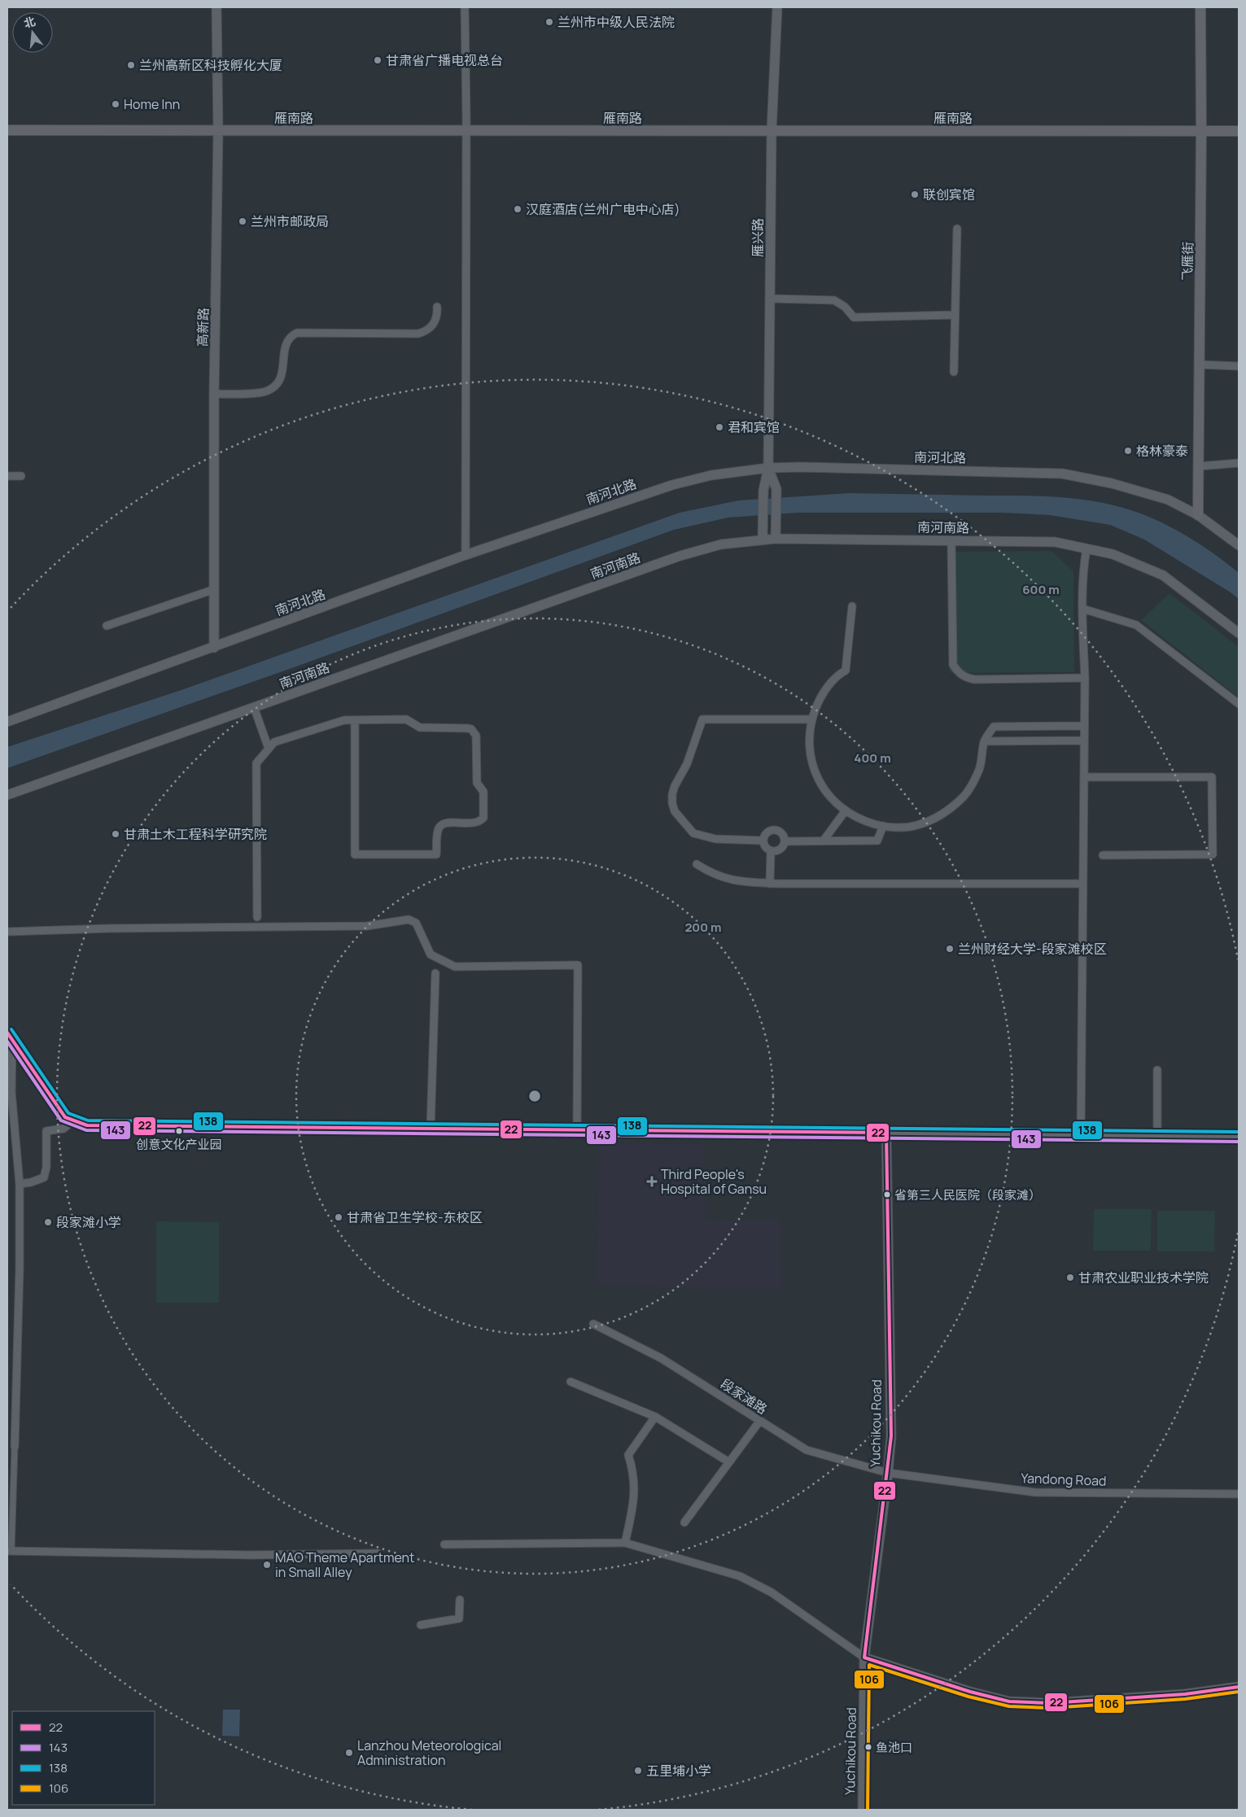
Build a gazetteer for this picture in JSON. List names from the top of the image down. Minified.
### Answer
{"streets":{"main road":["雁南路","飞雁街"],"street":["雁兴路","高新路","南河北路","南河南路","段家滩路","Yuchikou Road","Yandong Road"]},"crossings":[["雁南路","雁兴路"],["雁南路","飞雁街"],["雁南路","高新路"],["雁兴路","南河北路"],["飞雁街","南河北路"],["高新路","南河北路"],["段家滩路","Yuchikou Road"],["段家滩路","Yandong Road"],["Yuchikou Road","Yandong Road"]],"places":{"other":["兰州市中级人民法院","甘肃省广播电视总台","兰州高新区科技孵化大厦","Home Inn","联创宾馆","汉庭酒店(兰州广电中心店)","兰州市邮政局","君和宾馆","格林豪泰","甘肃土木工程科学研究院","兰州财经大学-段家滩校区","创意文化产业园","省第三人民医院（段家滩）","甘肃省卫生学校-东校区","段家滩小学","甘肃农业职业技术学院","MAO Theme Apartment in Small Alley","鱼池口","Lanzhou Meteorological Administration","五里埔小学"],"health":["Third People's Hospital of Gansu"]},"lines":["transit line 138","transit line 22","transit line 143","transit line 106"],"legend":["22","143","138","106"],"north":"top","rings":["600 m","400 m","200 m"]}
